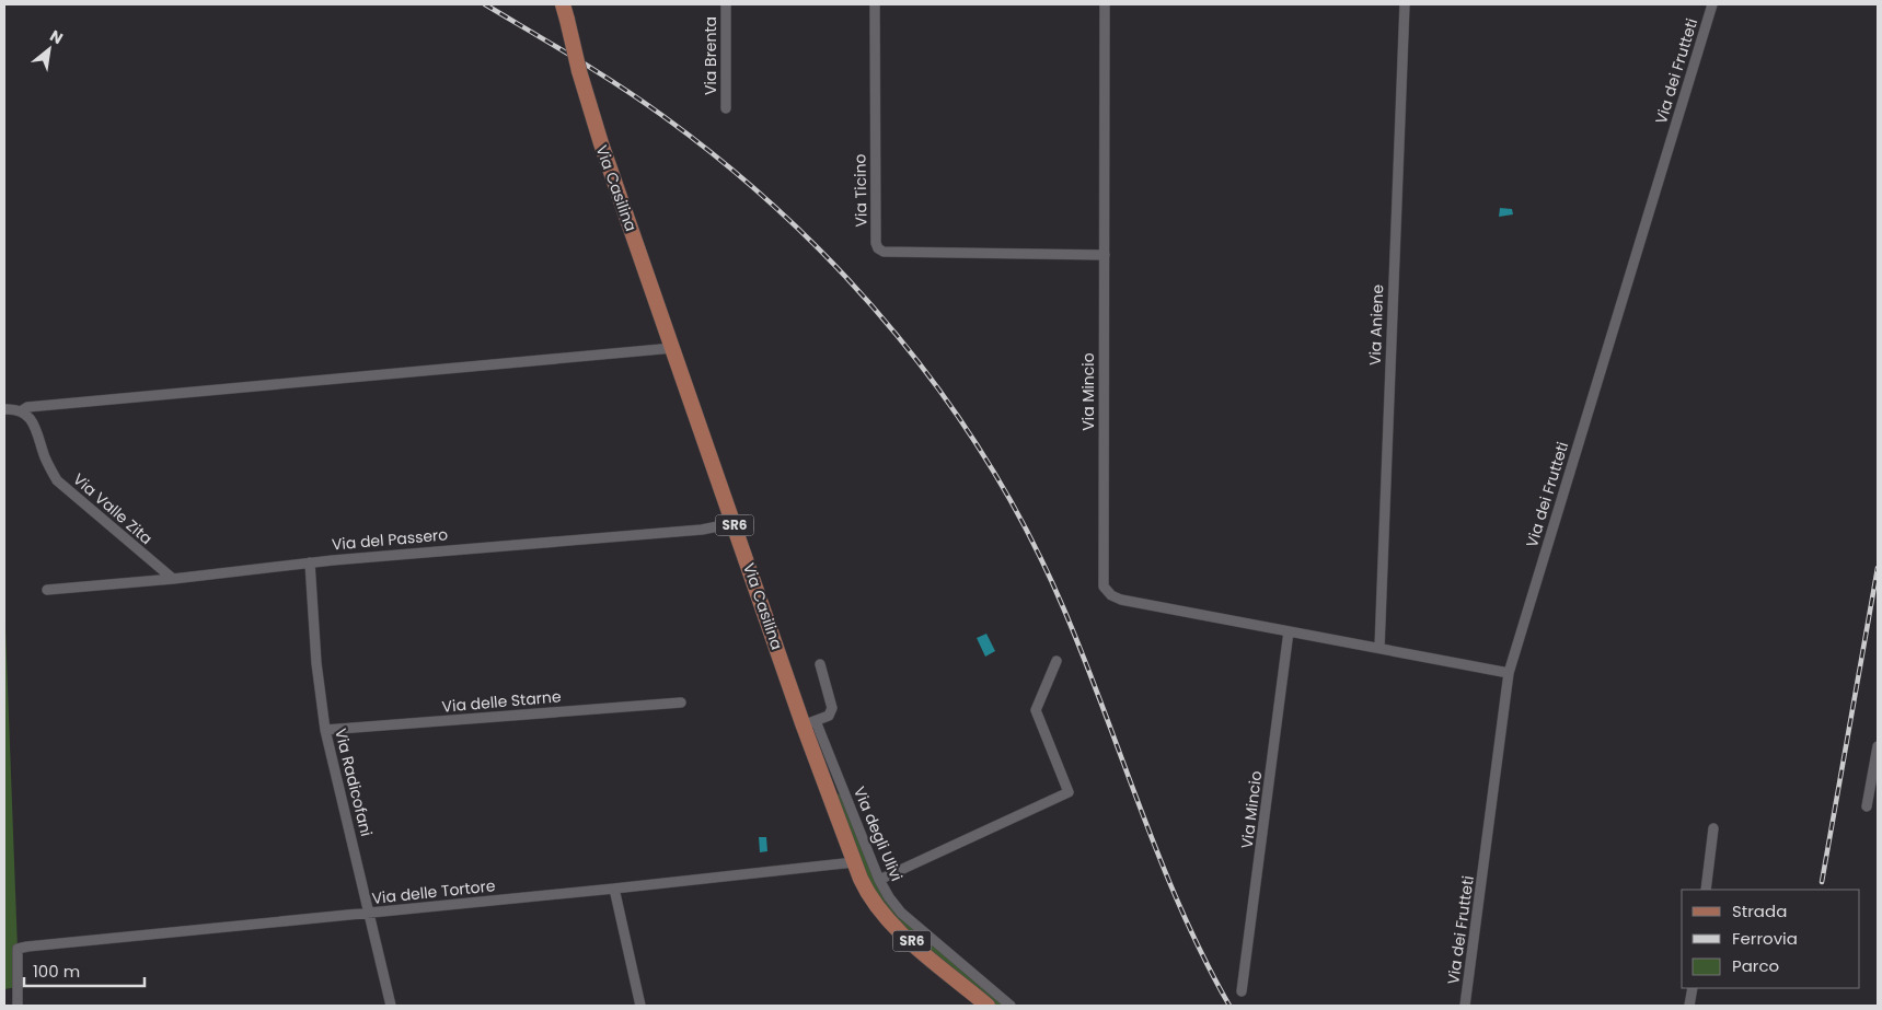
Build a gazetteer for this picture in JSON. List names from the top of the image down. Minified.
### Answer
{"streets":{"main road":["Via Casilina","SR6"],"street":["Via Brenta","Via dei Frutteti","Via Ticino","Via Aniene","Via Mincio","Via Valle Zita","Via del Passero","Via delle Starne","Via Radicofani","Via degli Ulivi","Via delle Tortore"]},"crossings":[["Via dei Frutteti","Via Mincio"],["Via Casilina","Via del Passero"],["Via Casilina","Via degli Ulivi"],["Via Casilina","Via delle Tortore"],["Via Ticino","Via Mincio"],["Via Aniene","Via Mincio"],["Via Valle Zita","Via del Passero"],["Via del Passero","Via Radicofani"],["Via delle Starne","Via Radicofani"],["Via Radicofani","Via delle Tortore"]],"legend":["Strada","Ferrovia","Parco"],"scale_bar":"100 m","north":"top right"}
